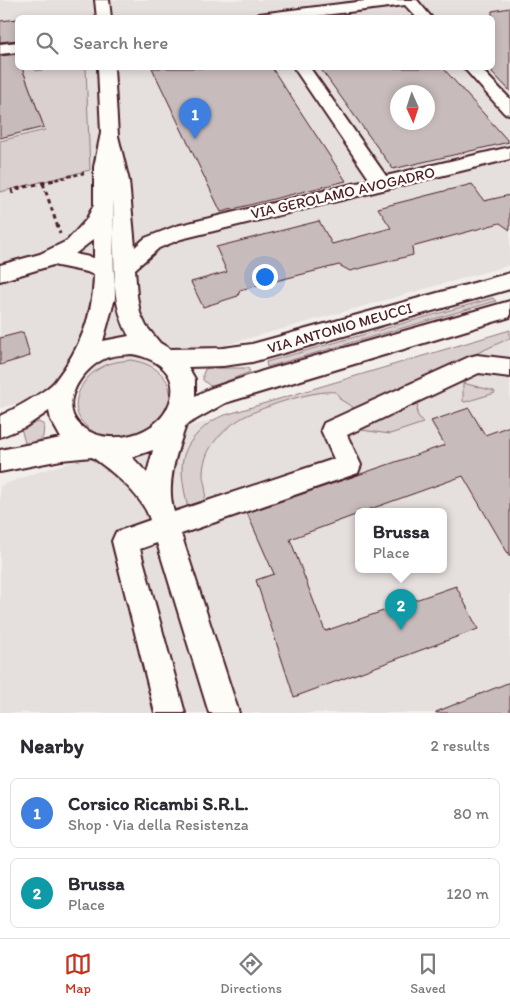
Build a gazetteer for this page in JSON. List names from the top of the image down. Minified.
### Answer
{"streets":{"street":["VIA GEROLAMO AVOGADRO","VIA ANTONIO MEUCCI"]},"north":"bottom","page":{"search":"Search here","pins":["1","2"],"popup":["Brussa","Place"],"heading":["Nearby","2 results"],"list":[{"mark":"1","name":"Corsico Ricambi S.R.L.","note":"Shop · Via della Resistenza","value":"80 m"},{"mark":"2","name":"Brussa","note":"Place","value":"120 m"}],"nav":["Map","Directions","Saved"]}}
